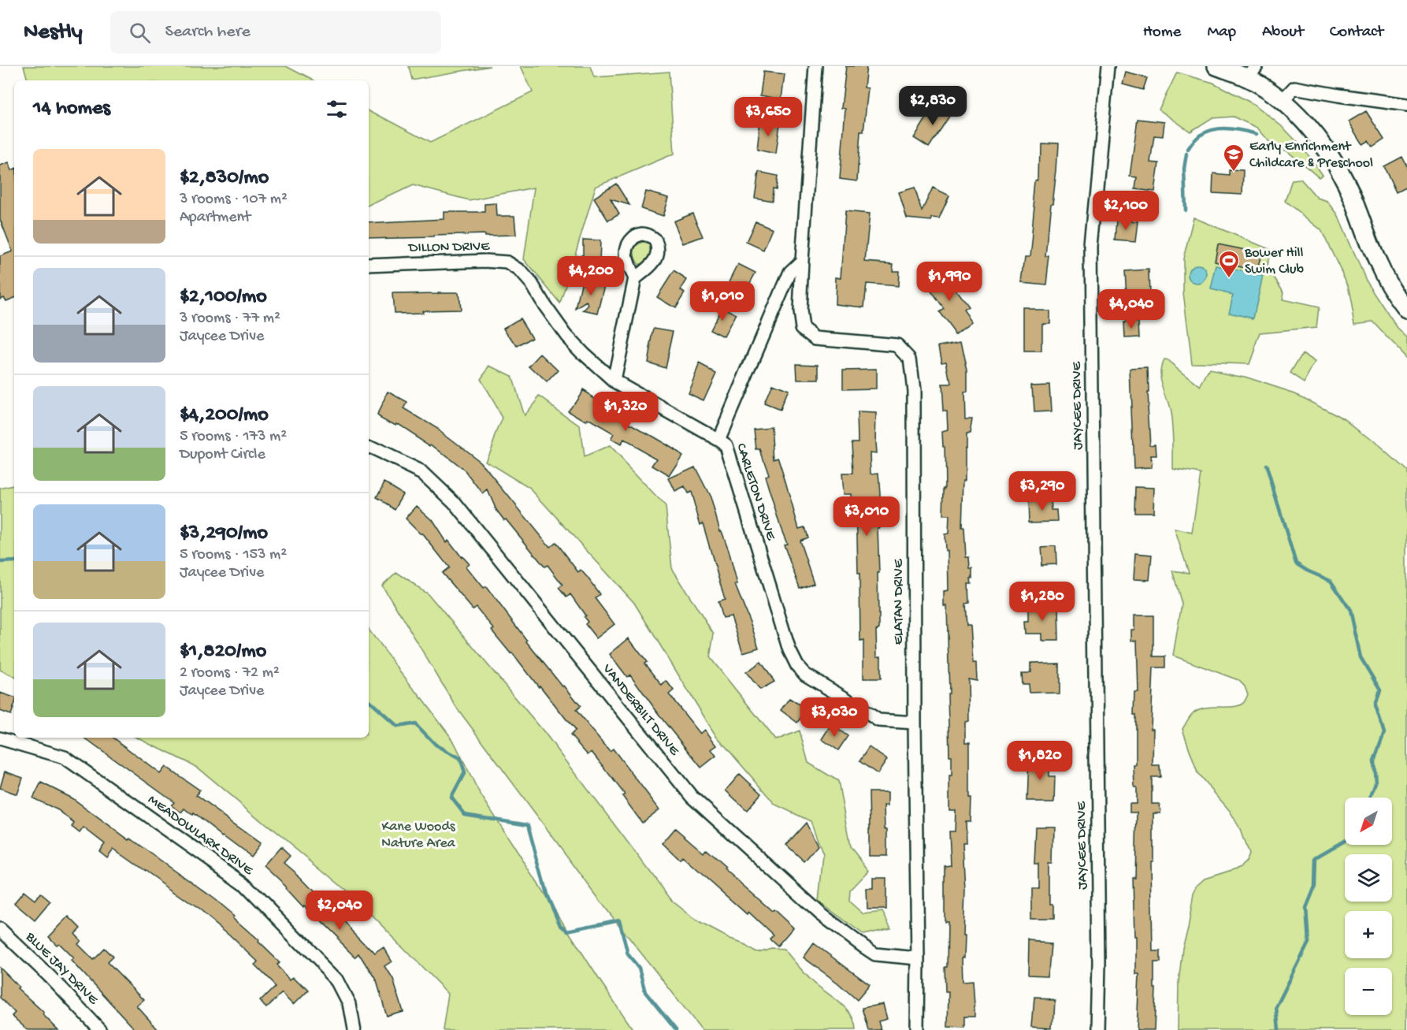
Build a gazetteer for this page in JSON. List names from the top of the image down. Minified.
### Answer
{"streets":{"street":["DILLON DRIVE","JAYCEE DRIVE","CARLETON DRIVE","ELATAN DRIVE","VANDERBILT DRIVE","MEADOWLARK DRIVE","BLUE JAY DRIVE"]},"crossings":[["DILLON DRIVE","CARLETON DRIVE"],["CARLETON DRIVE","ELATAN DRIVE"],["ELATAN DRIVE","VANDERBILT DRIVE"]],"parks":["Kane Woods Nature Area"],"places":{"school or university":["Early Enrichment Childcare & Preschool"],"sports":["Bower Hill Swim Club"]},"north":"bottom left","page":{"header":"Nestly","search":"Search here","nav":["Home","Map","About","Contact"],"heading":"14 homes","price":["$2,830","$3,650","$2,100","$4,200","$1,990","$1,010","$4,040","$1,320","$3,290","$3,010","$1,280","$3,030","$1,820","$2,040"],"list":[{"name":"$2,830/mo","note":"3 rooms · 107 m² · Apartment"},{"name":"$2,100/mo","note":"3 rooms · 77 m² · Jaycee Drive"},{"name":"$4,200/mo","note":"5 rooms · 173 m² · Dupont Circle"},{"name":"$3,290/mo","note":"5 rooms · 153 m² · Jaycee Drive"},{"name":"$1,820/mo","note":"2 rooms · 72 m² · Jaycee Drive"}],"map_buttons":["+","−"]}}
